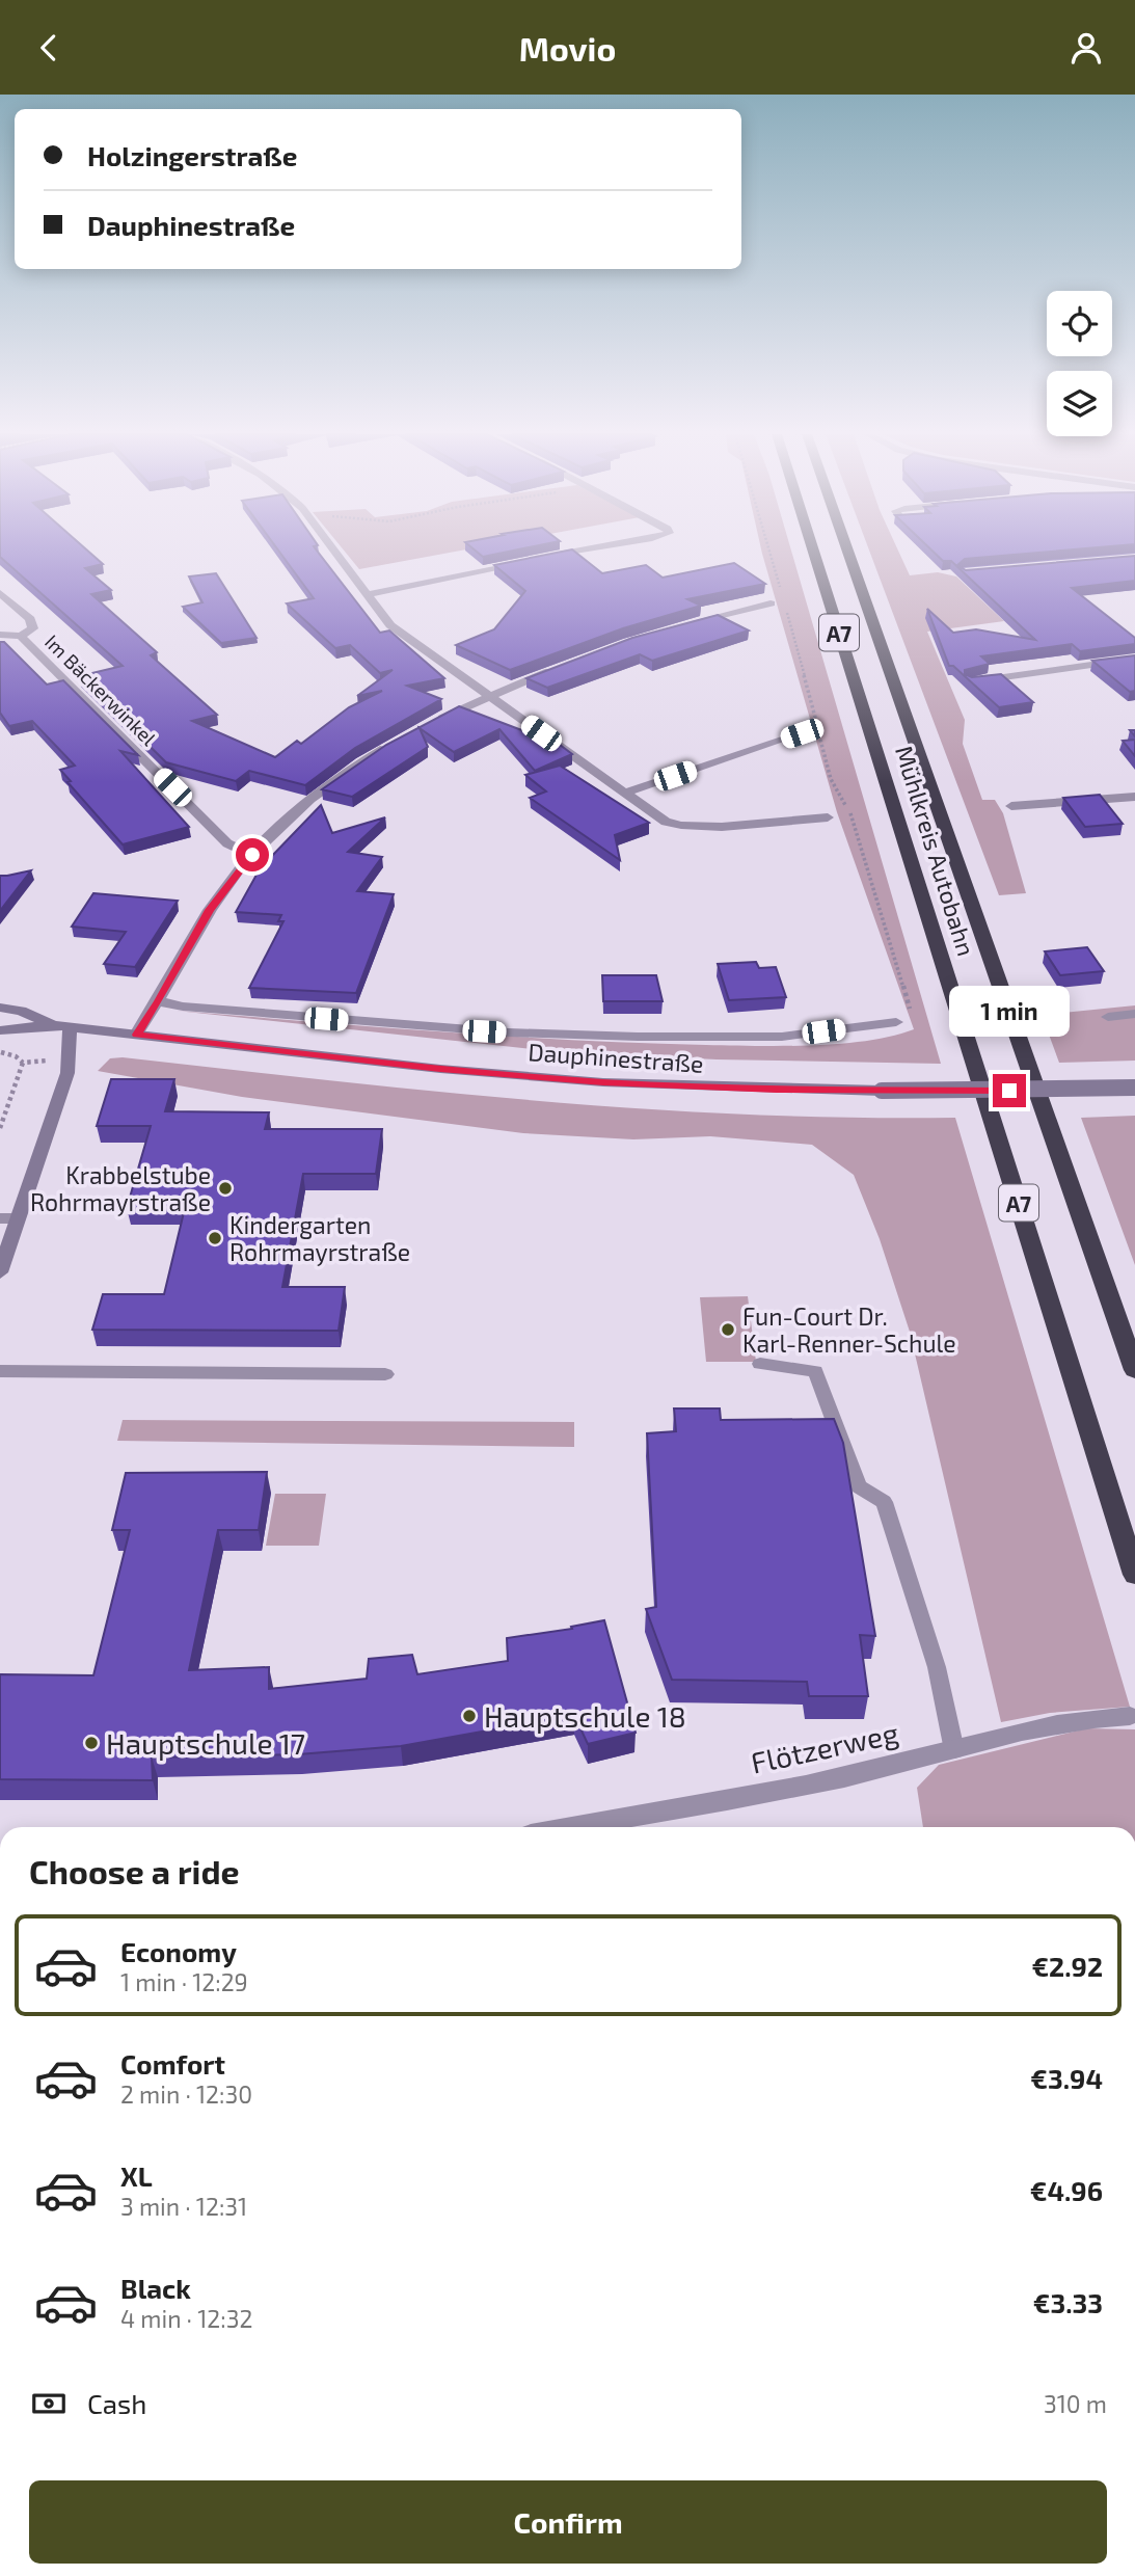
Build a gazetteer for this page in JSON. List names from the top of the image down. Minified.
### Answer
{"streets":{"highway":["A7","Mühlkreis Autobahn"],"main road":["Dauphinestraße"],"street":["Im Bäckerwinkel","Flötzerweg"]},"places":["Krabbelstube Rohrmayrstraße","Kindergarten Rohrmayrstraße","Fun-Court Dr. Karl-Renner-Schule","Hauptschule 18","Hauptschule 17"],"page":{"header":"Movio","banner":["Holzingerstraße","Dauphinestraße"],"bubble":"1 min","heading":"Choose a ride","list":[{"name":"Economy","note":"1 min · 12:29","value":"€2.92"},{"name":"Comfort","note":"2 min · 12:30","value":"€3.94"},{"name":"XL","note":"3 min · 12:31","value":"€4.96"},{"name":"Black","note":"4 min · 12:32","value":"€3.33"}],"pay":["Cash","310 m"],"buttons":"Confirm"}}
